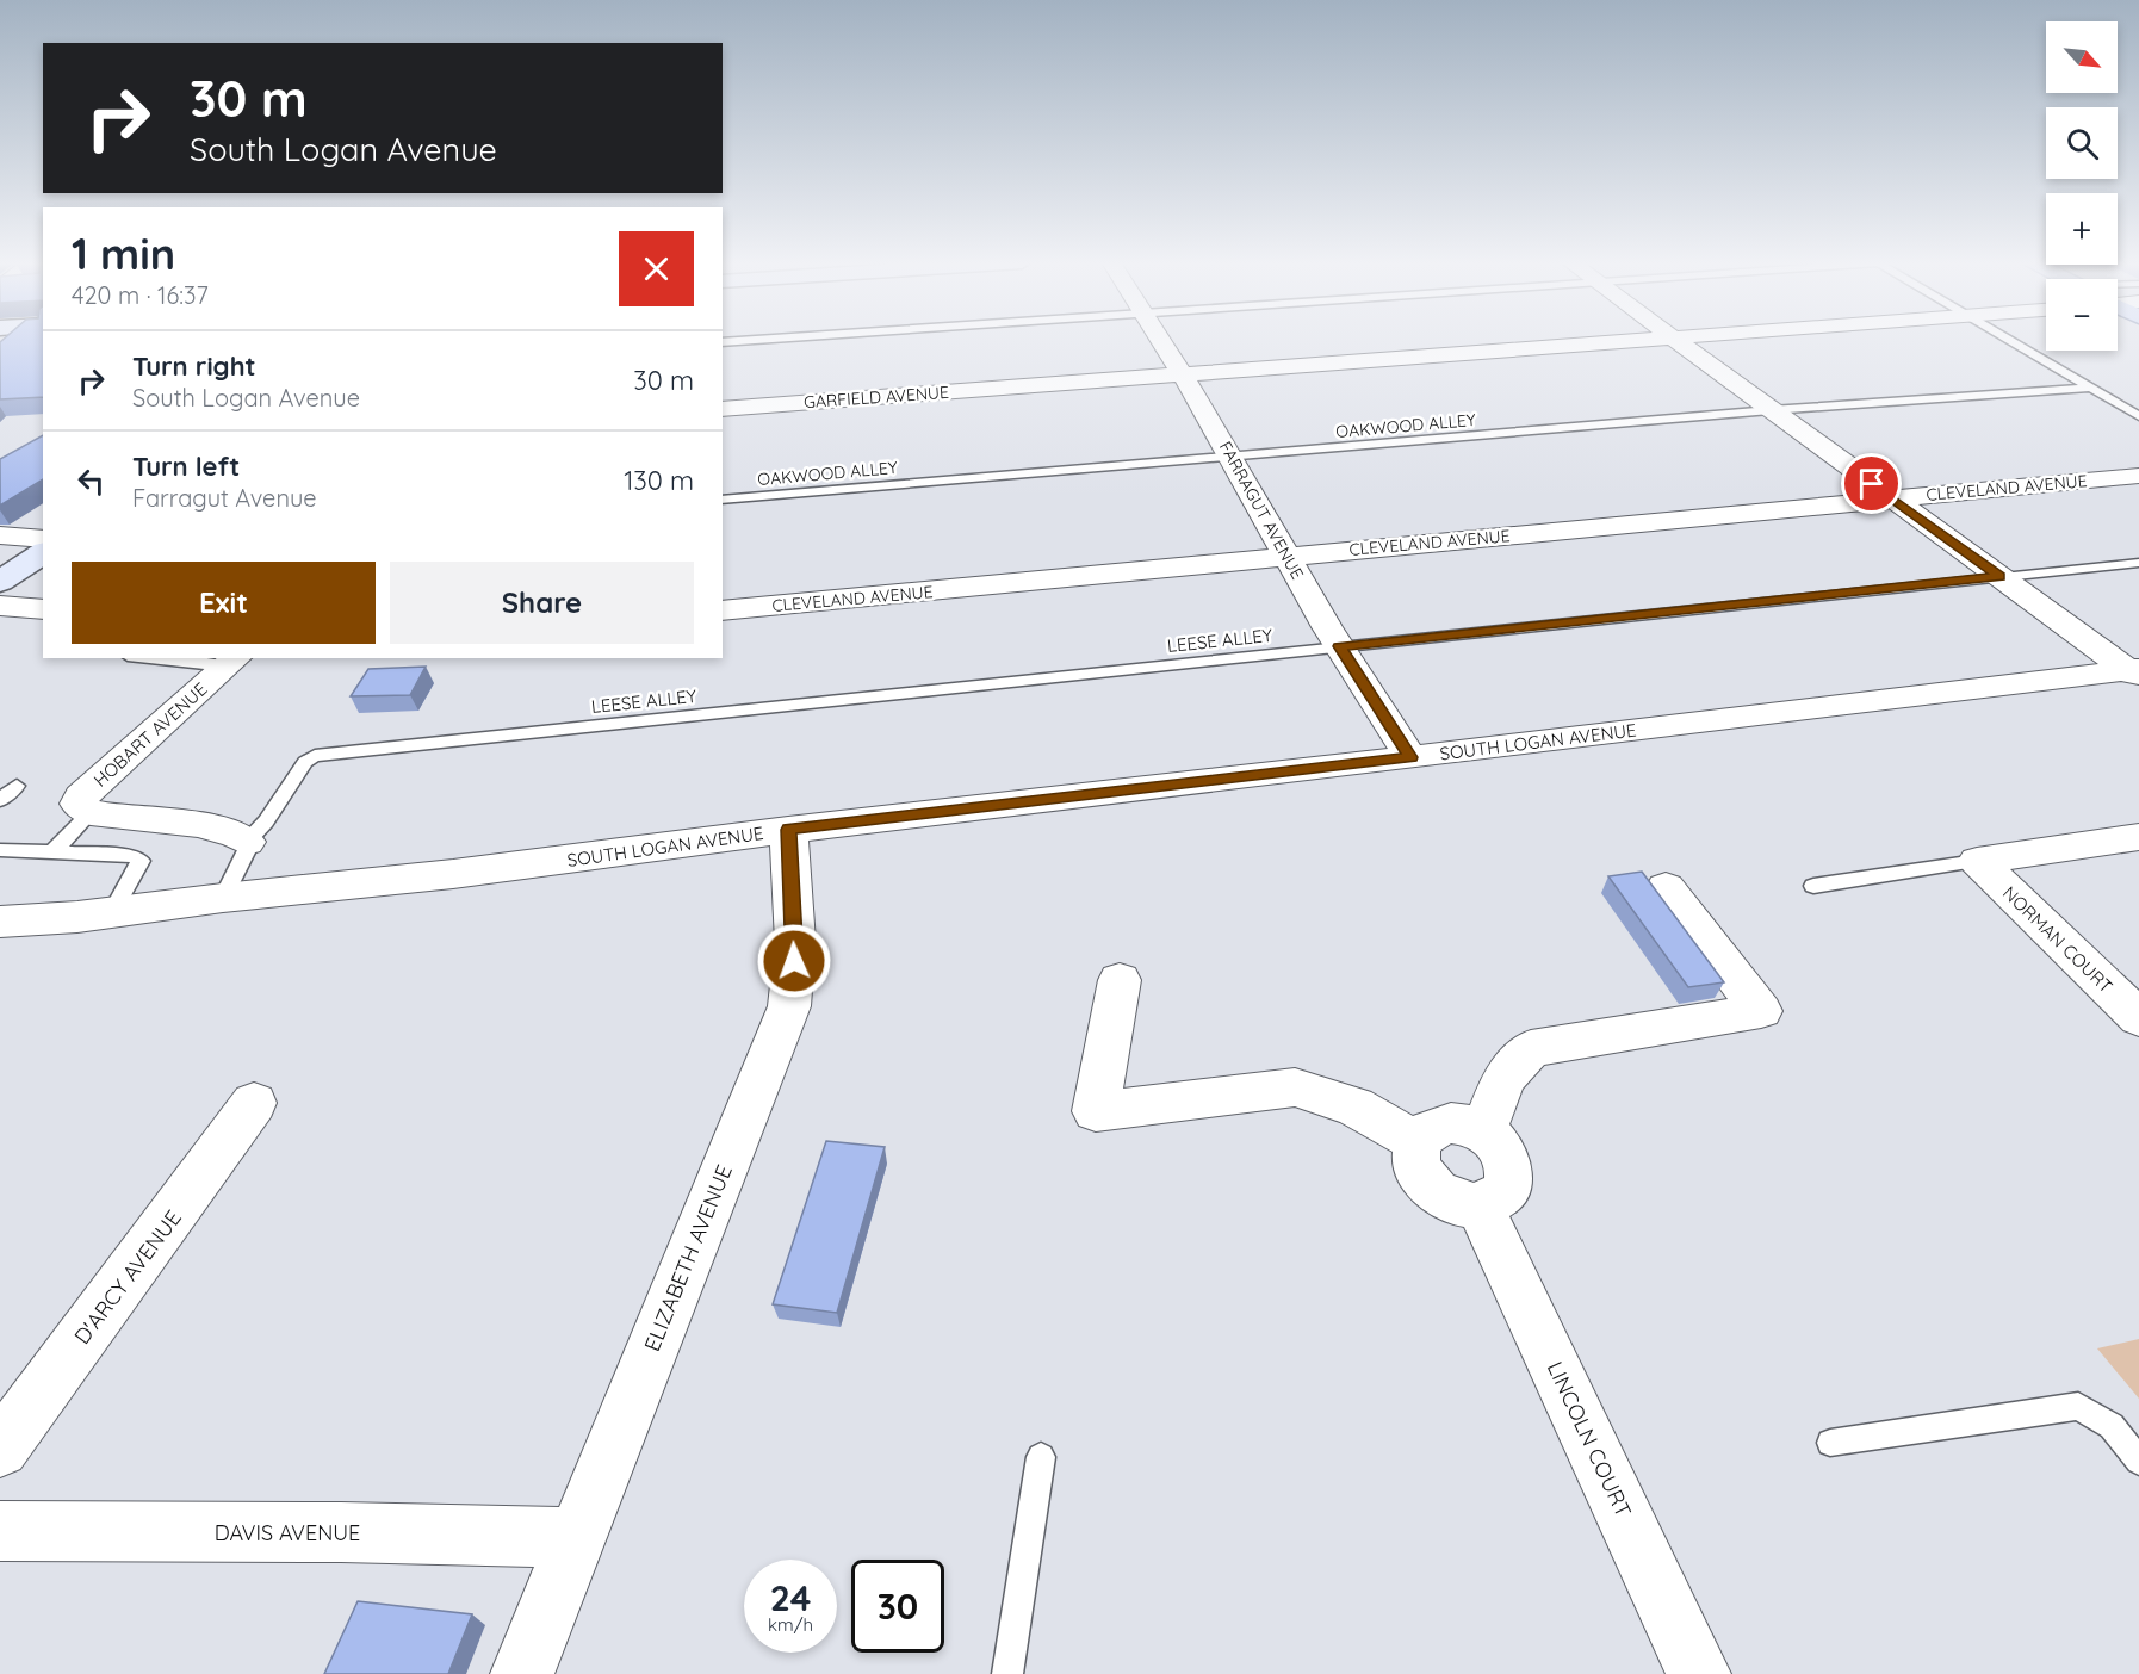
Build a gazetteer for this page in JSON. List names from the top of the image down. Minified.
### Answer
{"streets":{"street":["GARFIELD AVENUE","CLEVELAND AVENUE","FARRAGUT AVENUE","HOBART AVENUE","SOUTH LOGAN AVENUE","NORMAN COURT","ELIZABETH AVENUE","D'ARCY AVENUE","LINCOLN COURT","DAVIS AVENUE"],"lane":["OAKWOOD ALLEY","LEESE ALLEY"]},"crossings":[["GARFIELD AVENUE","FARRAGUT AVENUE"],["OAKWOOD ALLEY","FARRAGUT AVENUE"],["CLEVELAND AVENUE","FARRAGUT AVENUE"],["FARRAGUT AVENUE","LEESE ALLEY"],["FARRAGUT AVENUE","SOUTH LOGAN AVENUE"],["SOUTH LOGAN AVENUE","ELIZABETH AVENUE"],["ELIZABETH AVENUE","DAVIS AVENUE"]],"north":"bottom right","page":{"map_buttons":["+","−"],"turn":["30 m","South Logan Avenue"],"heading":["1 min","420 m · 16:37"],"list":[{"name":"Turn right","note":"South Logan Avenue","value":"30 m"},{"name":"Turn left","note":"Farragut Avenue","value":"130 m"}],"buttons":["Exit","Share"],"speed":"24 km/h","limit":"30"}}
